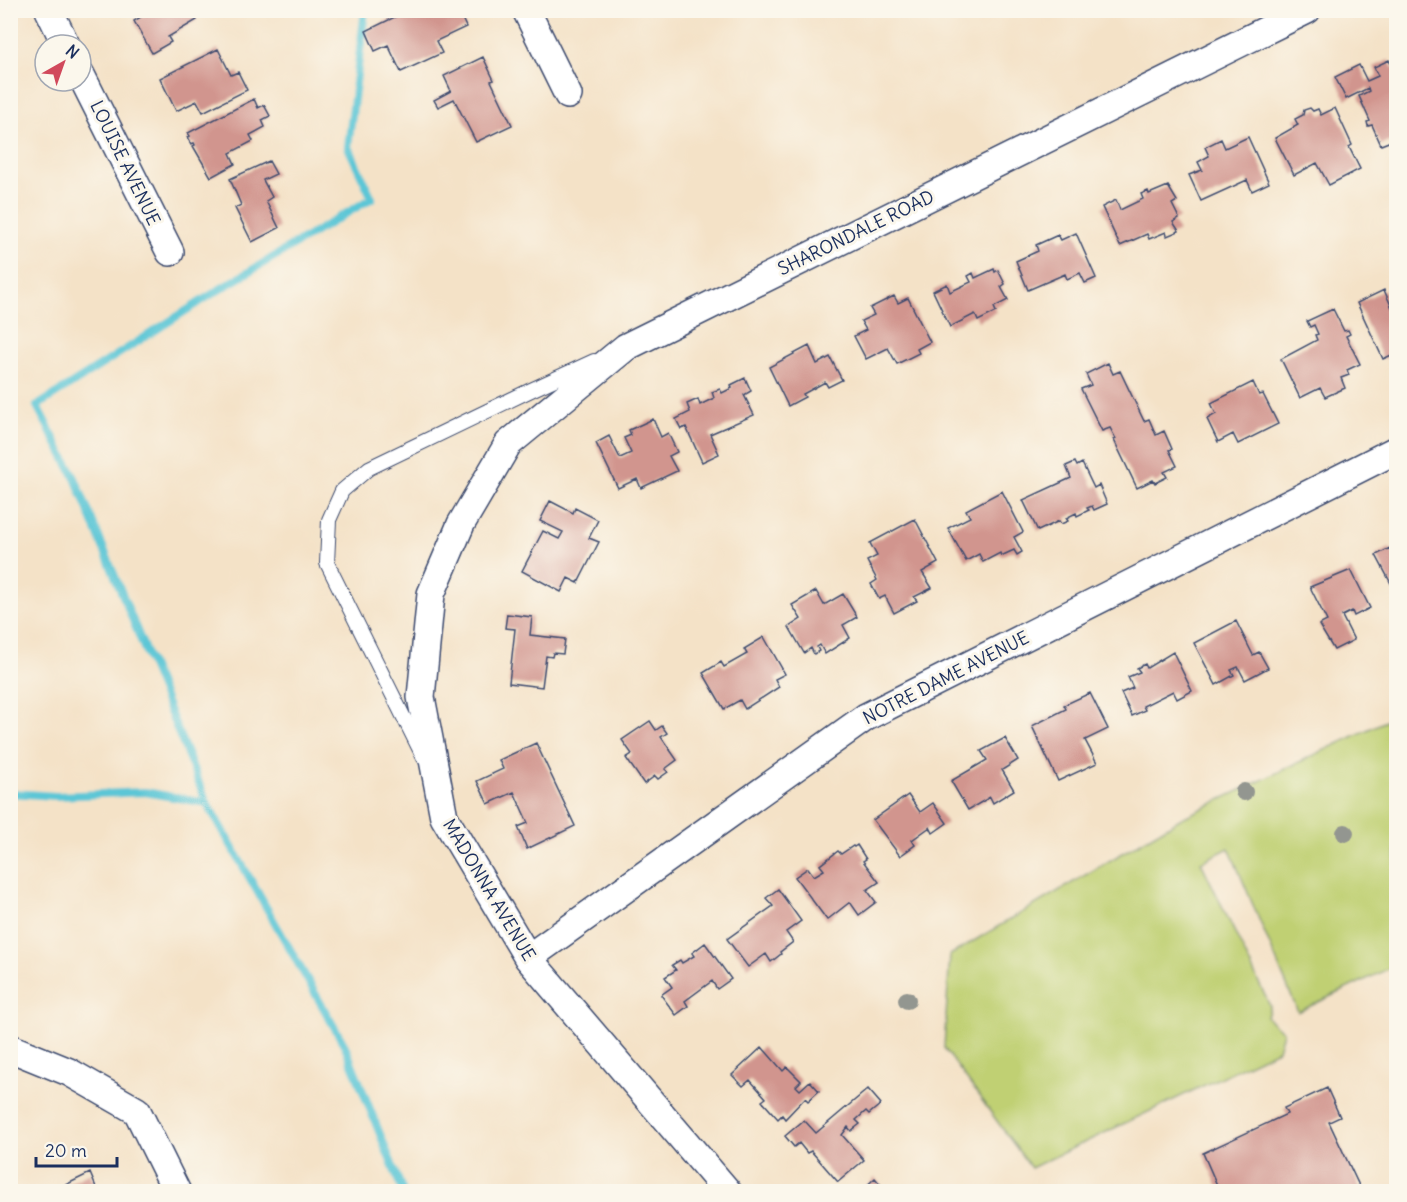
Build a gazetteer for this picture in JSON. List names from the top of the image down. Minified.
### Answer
{"streets":{"street":["LOUISE AVENUE","SHARONDALE ROAD","NOTRE DAME AVENUE","MADONNA AVENUE"]},"crossings":[["SHARONDALE ROAD","MADONNA AVENUE"],["NOTRE DAME AVENUE","MADONNA AVENUE"]],"scale_bar":"20 m","north":"top right"}
